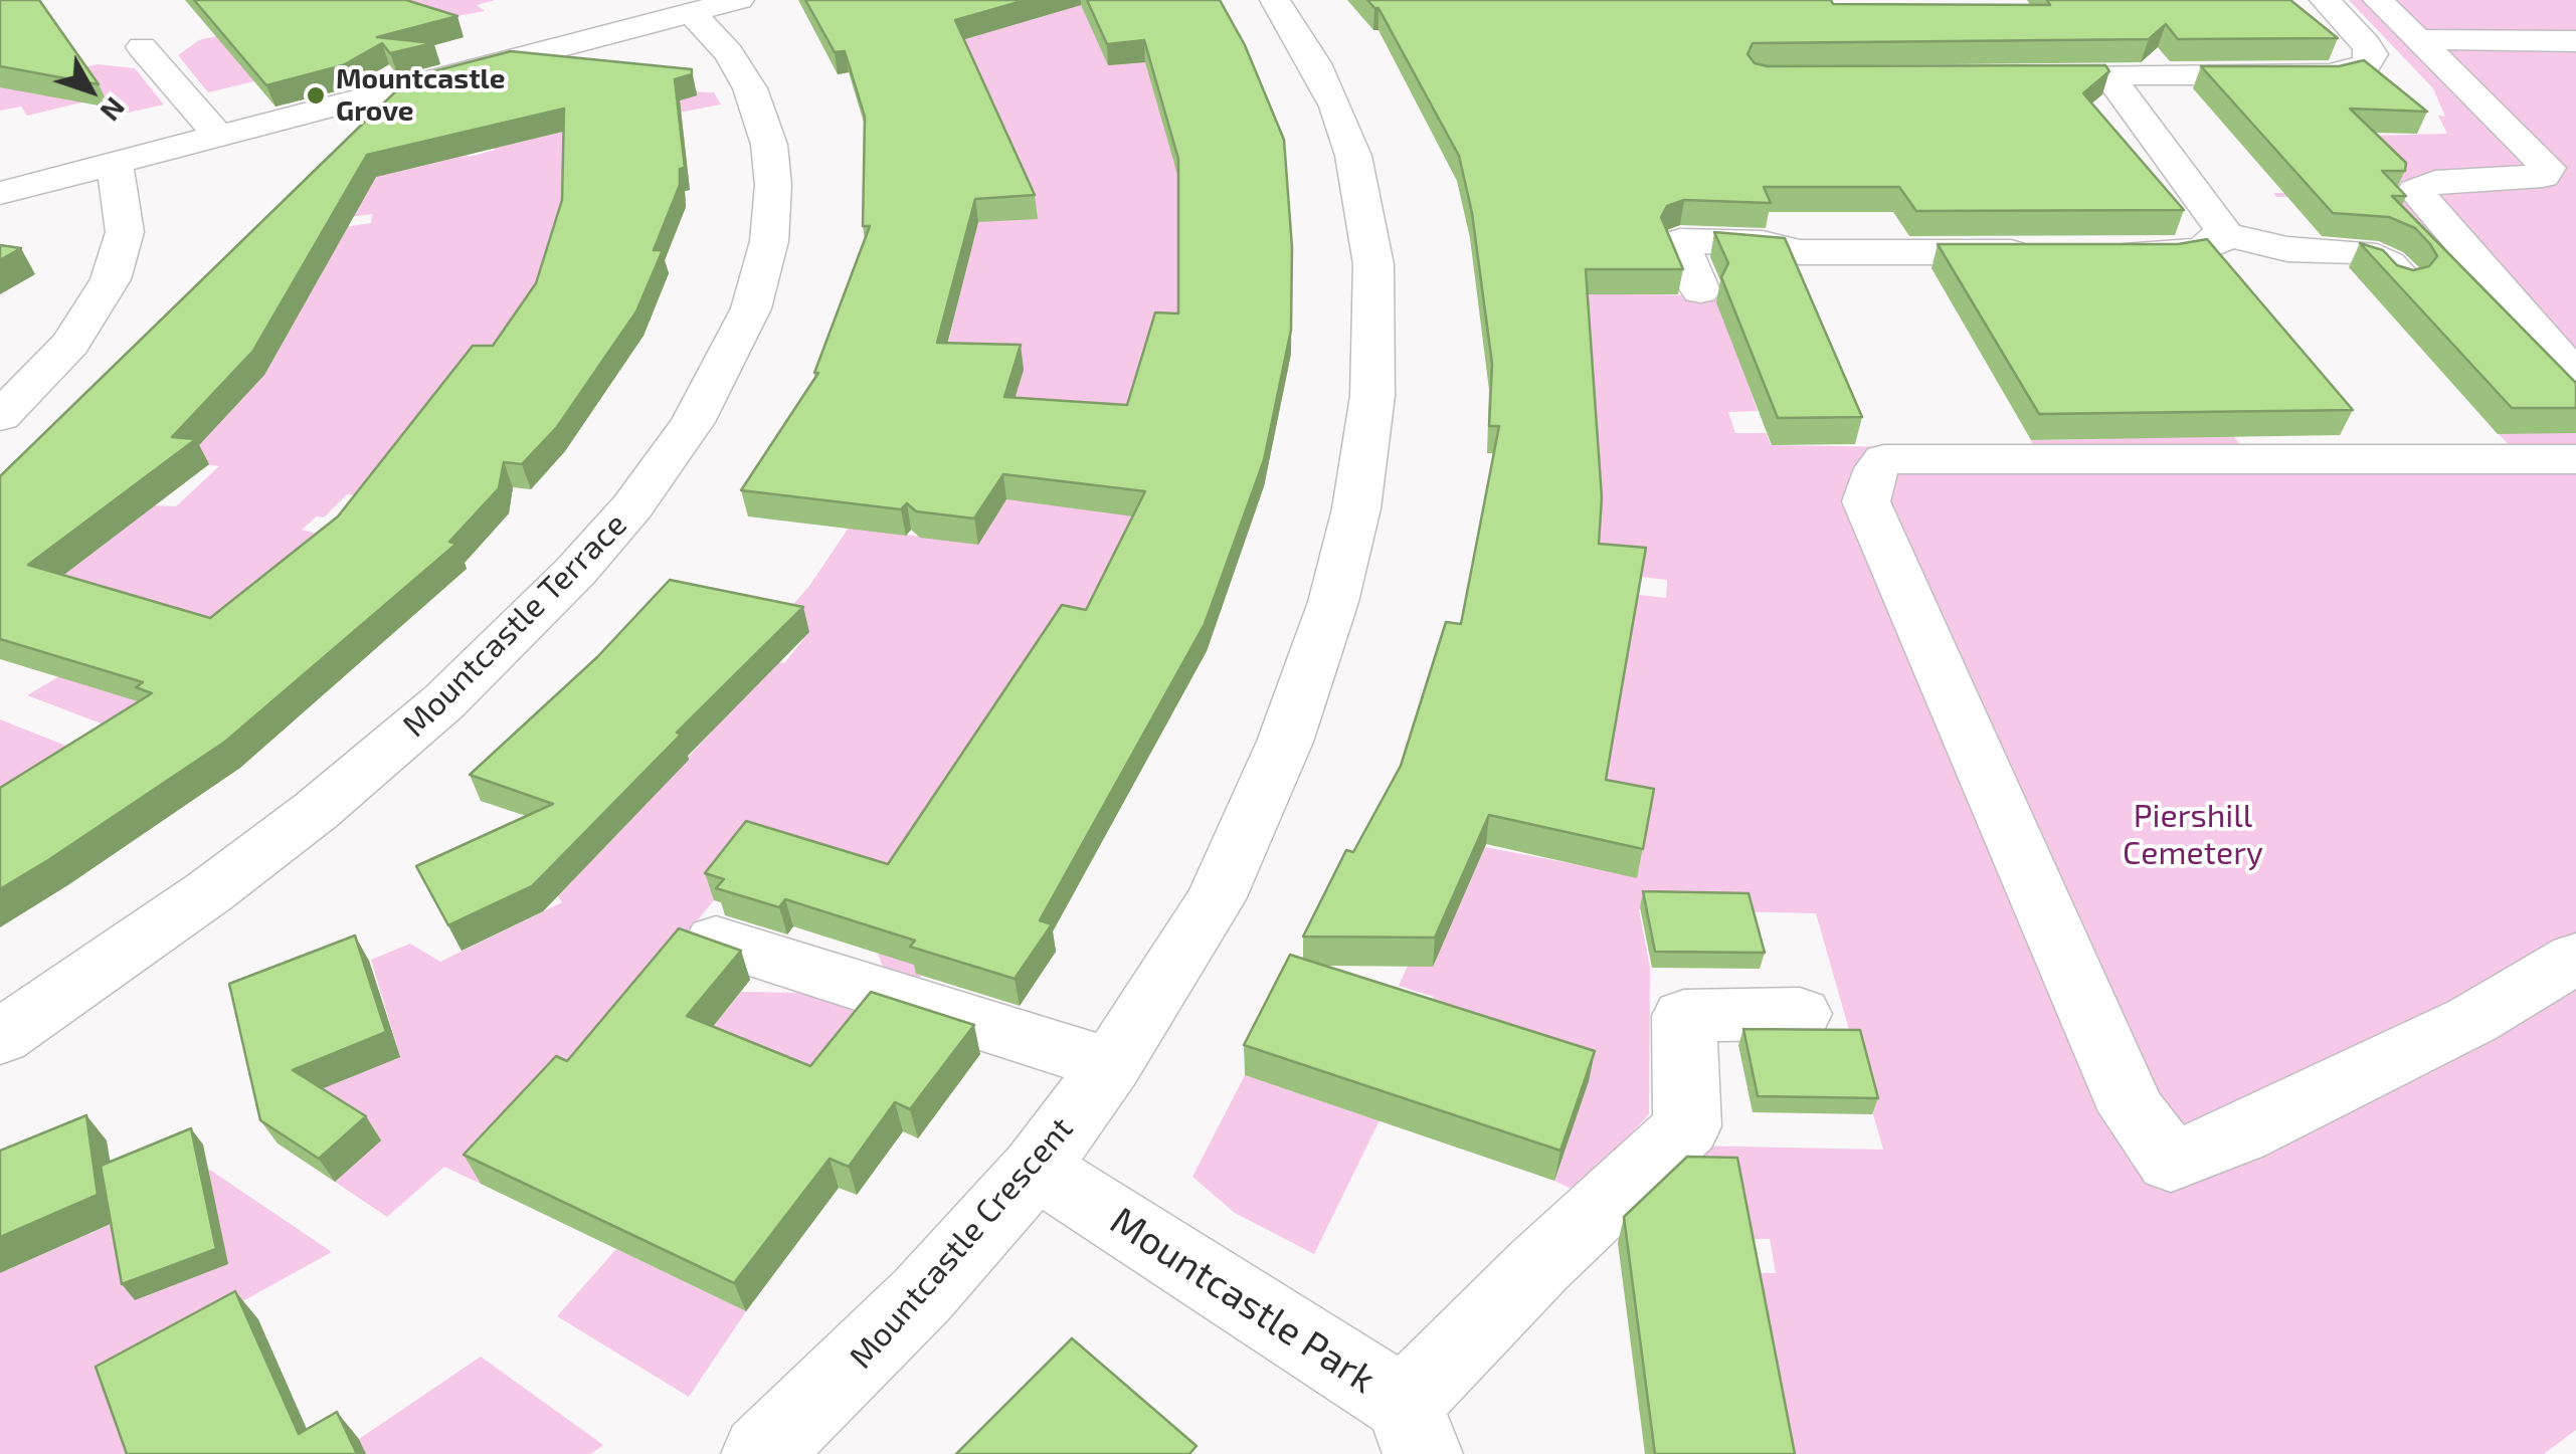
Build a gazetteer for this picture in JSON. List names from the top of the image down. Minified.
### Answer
{"streets":{"street":["Mountcastle Terrace","Mountcastle Crescent","Mountcastle Park"]},"crossings":[["Mountcastle Crescent","Mountcastle Park"]],"parks":["Piershill Cemetery"],"places":["Mountcastle Grove"],"north":"bottom right"}
